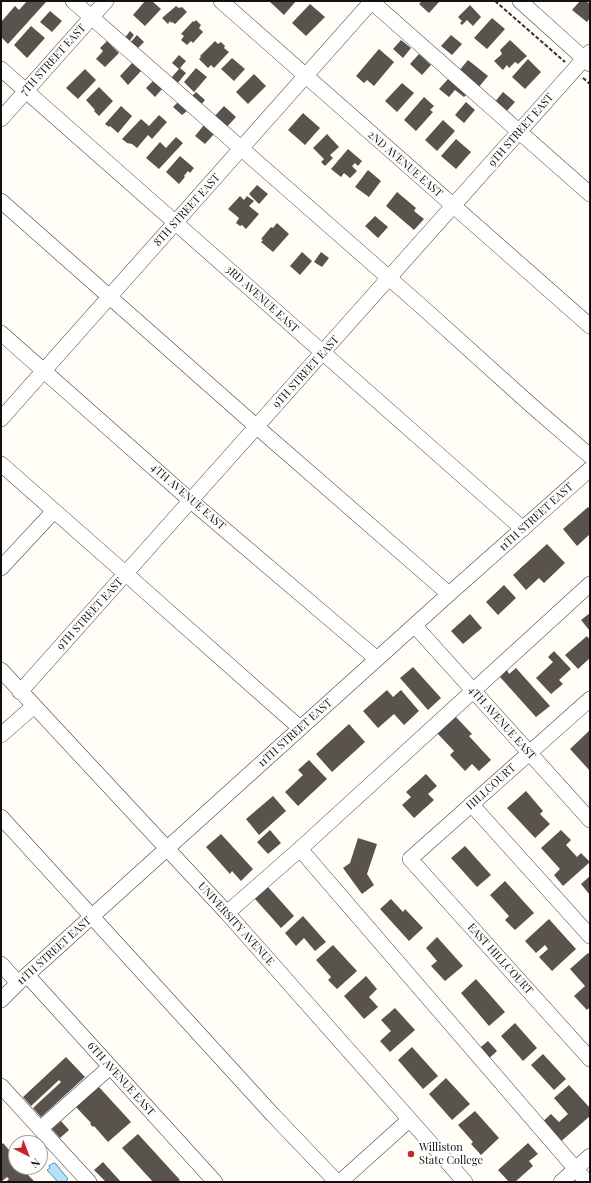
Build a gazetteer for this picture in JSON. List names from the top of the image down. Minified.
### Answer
{"streets":{"street":["7TH STREET EAST","9TH STREET EAST","2ND AVENUE EAST","8TH STREET EAST","3RD AVENUE EAST","4TH AVENUE EAST","11TH STREET EAST","HILLCOURT","UNIVERSITY AVENUE","EAST HILLCOURT","6TH AVENUE EAST"]},"crossings":[["7TH STREET EAST","3RD AVENUE EAST"],["9TH STREET EAST","2ND AVENUE EAST"],["9TH STREET EAST","3RD AVENUE EAST"],["9TH STREET EAST","4TH AVENUE EAST"],["9TH STREET EAST","UNIVERSITY AVENUE"],["2ND AVENUE EAST","8TH STREET EAST"],["8TH STREET EAST","3RD AVENUE EAST"],["8TH STREET EAST","4TH AVENUE EAST"],["3RD AVENUE EAST","11TH STREET EAST"],["4TH AVENUE EAST","11TH STREET EAST"],["4TH AVENUE EAST","HILLCOURT"],["11TH STREET EAST","UNIVERSITY AVENUE"],["11TH STREET EAST","6TH AVENUE EAST"],["HILLCOURT","EAST HILLCOURT"]],"places":["Williston State College"],"north":"bottom right"}
